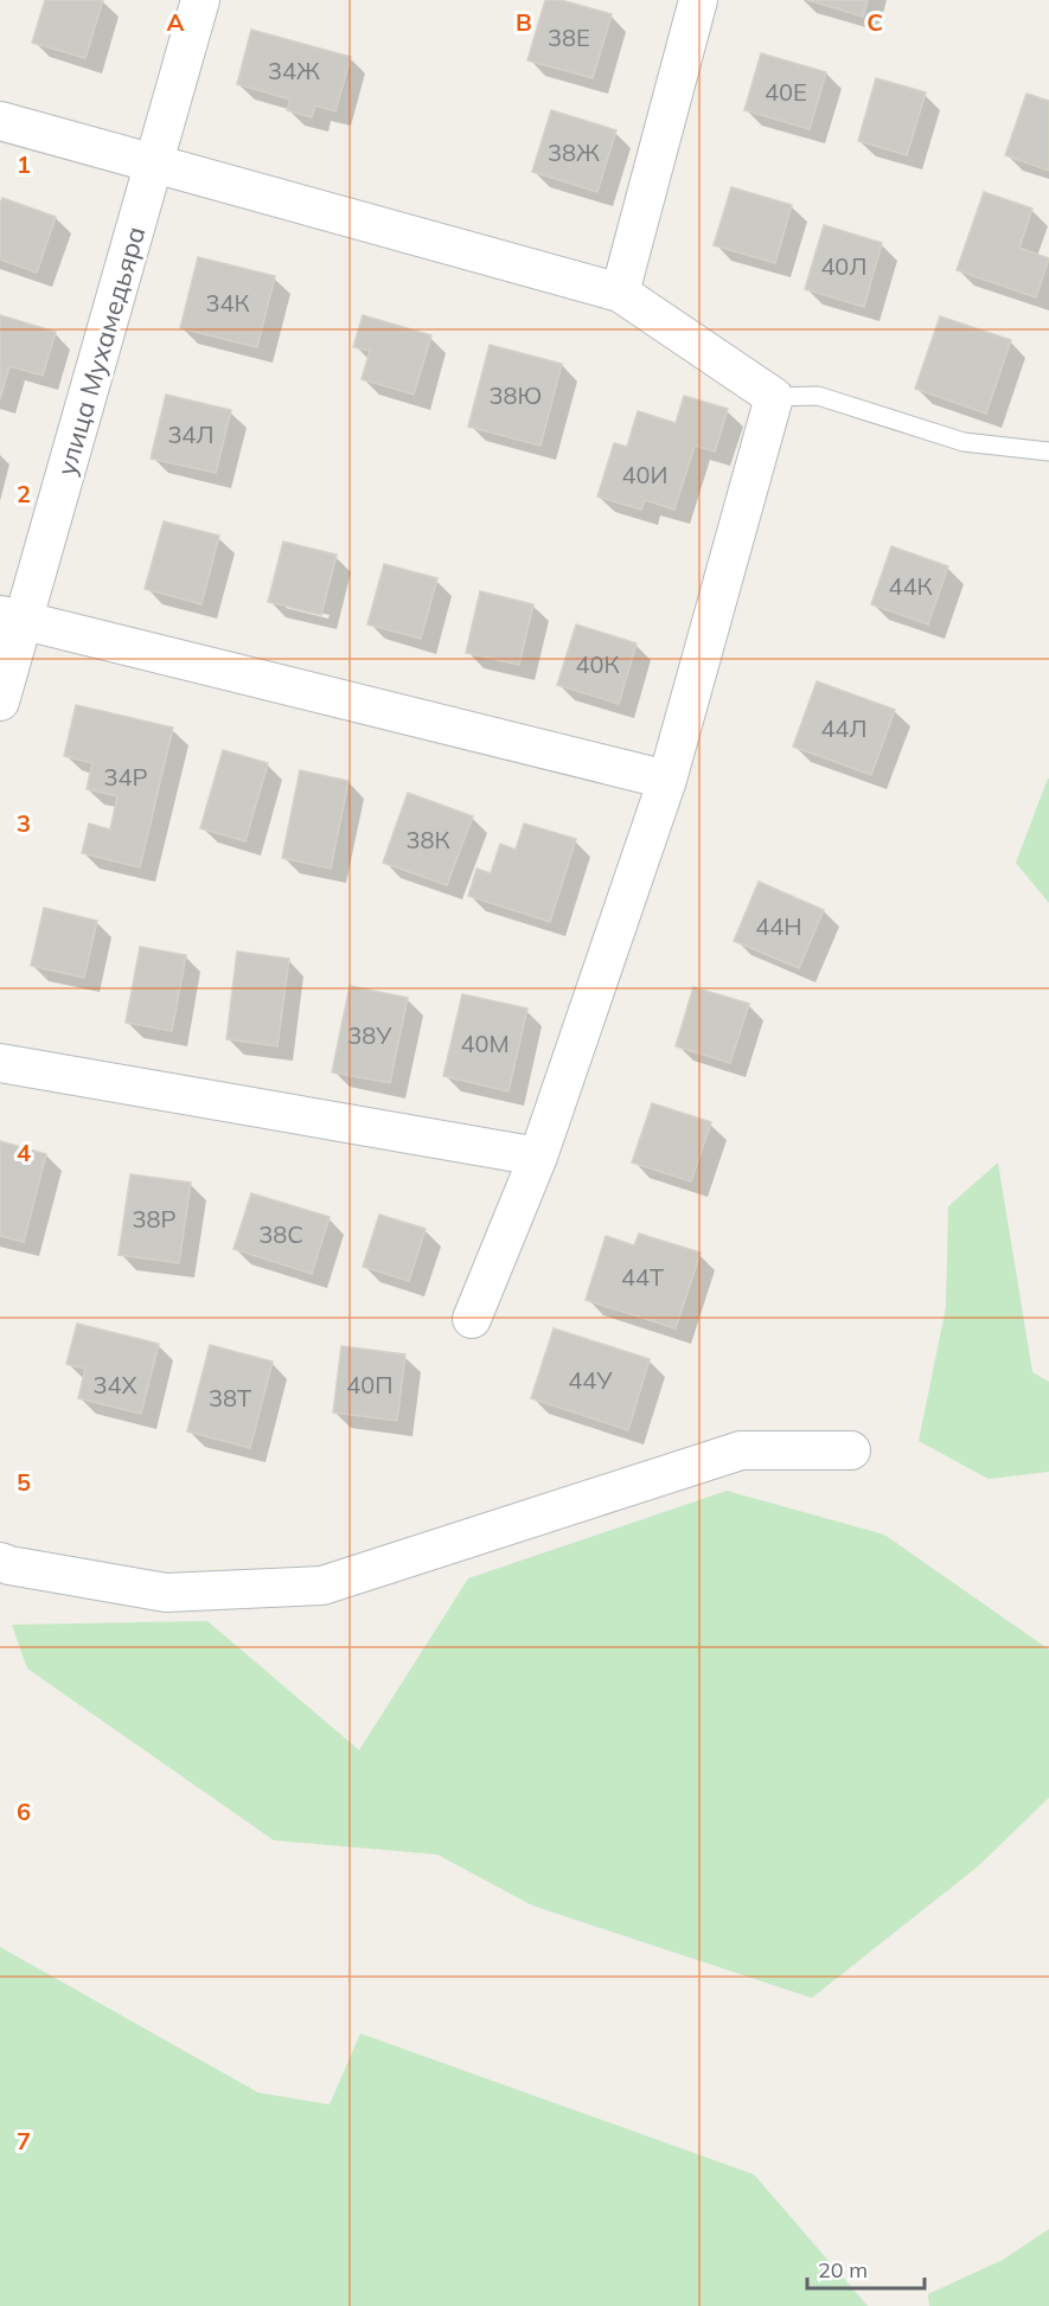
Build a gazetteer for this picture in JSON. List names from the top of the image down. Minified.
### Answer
{"streets":{"street":["улица Мухамедьяра"]},"house_numbers":["38Е","34Ж","40Е","38Ж","40Л","34К","38Ю","34Л","40И","44К","40К","44Л","34Р","38К","44Н","38У","40М","38Р","38С","44Т","44У","34Х","40П","38Т"],"scale_bar":"20 m","grid":{"columns":["A","B","C"],"rows":["1","2","3","4","5","6","7"]}}
